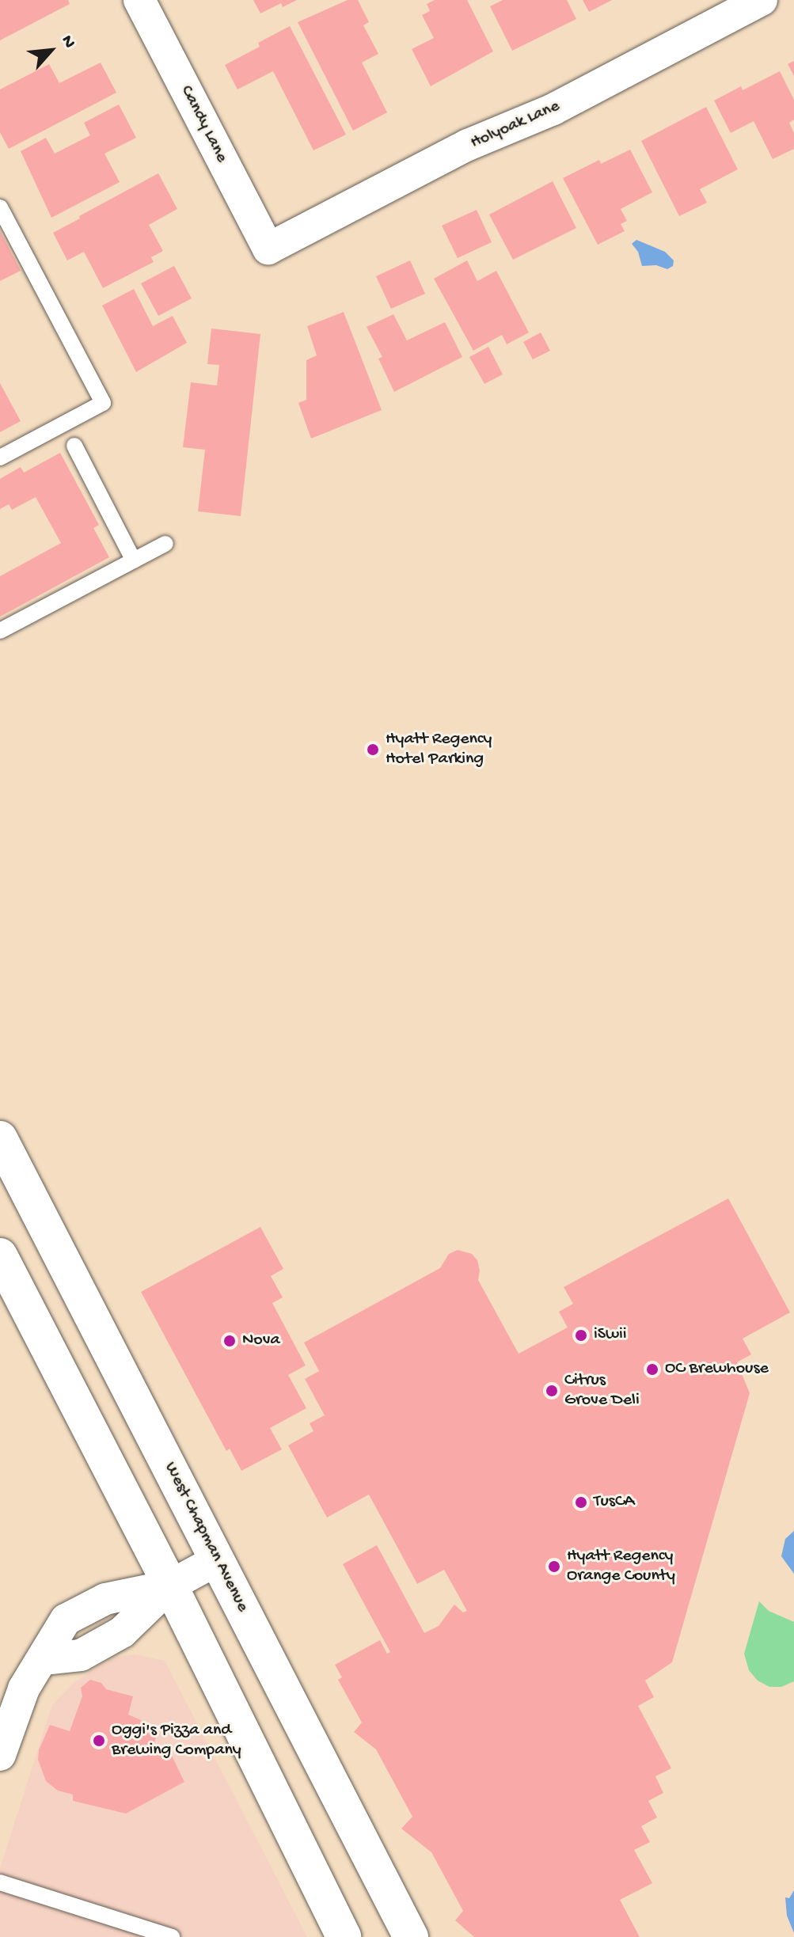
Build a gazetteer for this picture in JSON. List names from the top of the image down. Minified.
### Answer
{"streets":{"main road":["West Chapman Avenue"],"street":["Candy Lane","Holyoak Lane"]},"crossings":[["Candy Lane","Holyoak Lane"]],"places":["Hyatt Regency Hotel Parking","iSwii","Nova","OC Brewhouse","Citrus Grove Deli","TusCA","Hyatt Regency Orange County","Oggi's Pizza and Brewing Company"],"north":"top right"}
